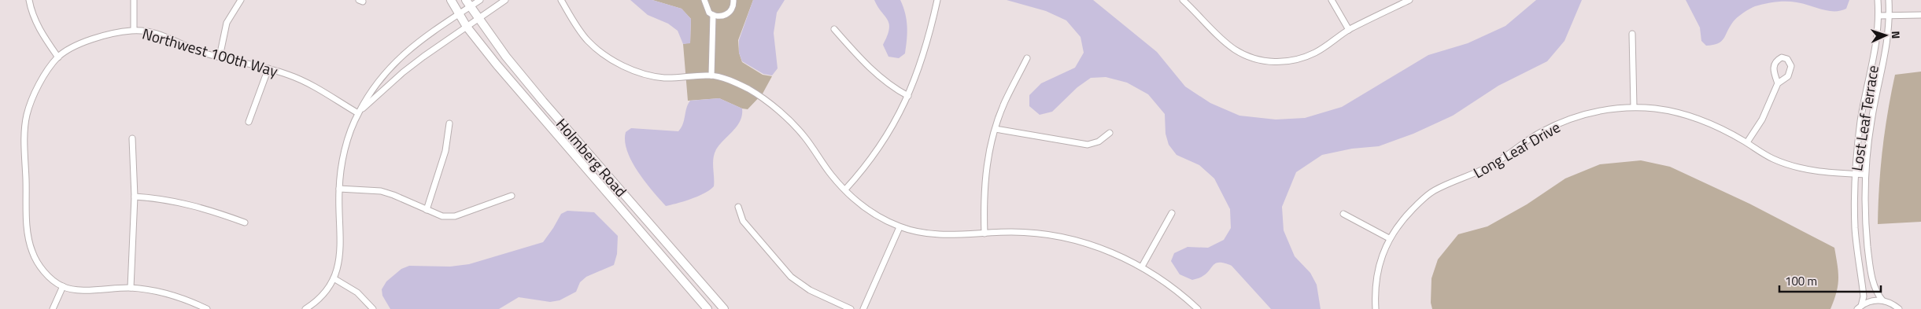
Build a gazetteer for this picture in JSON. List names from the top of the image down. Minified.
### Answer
{"streets":{"street":["Northwest 100th Way","Lost Leaf Terrace","Long Leaf Drive","Holmberg Road"]},"crossings":[["Lost Leaf Terrace","Long Leaf Drive"]],"scale_bar":"100 m","north":"right"}
